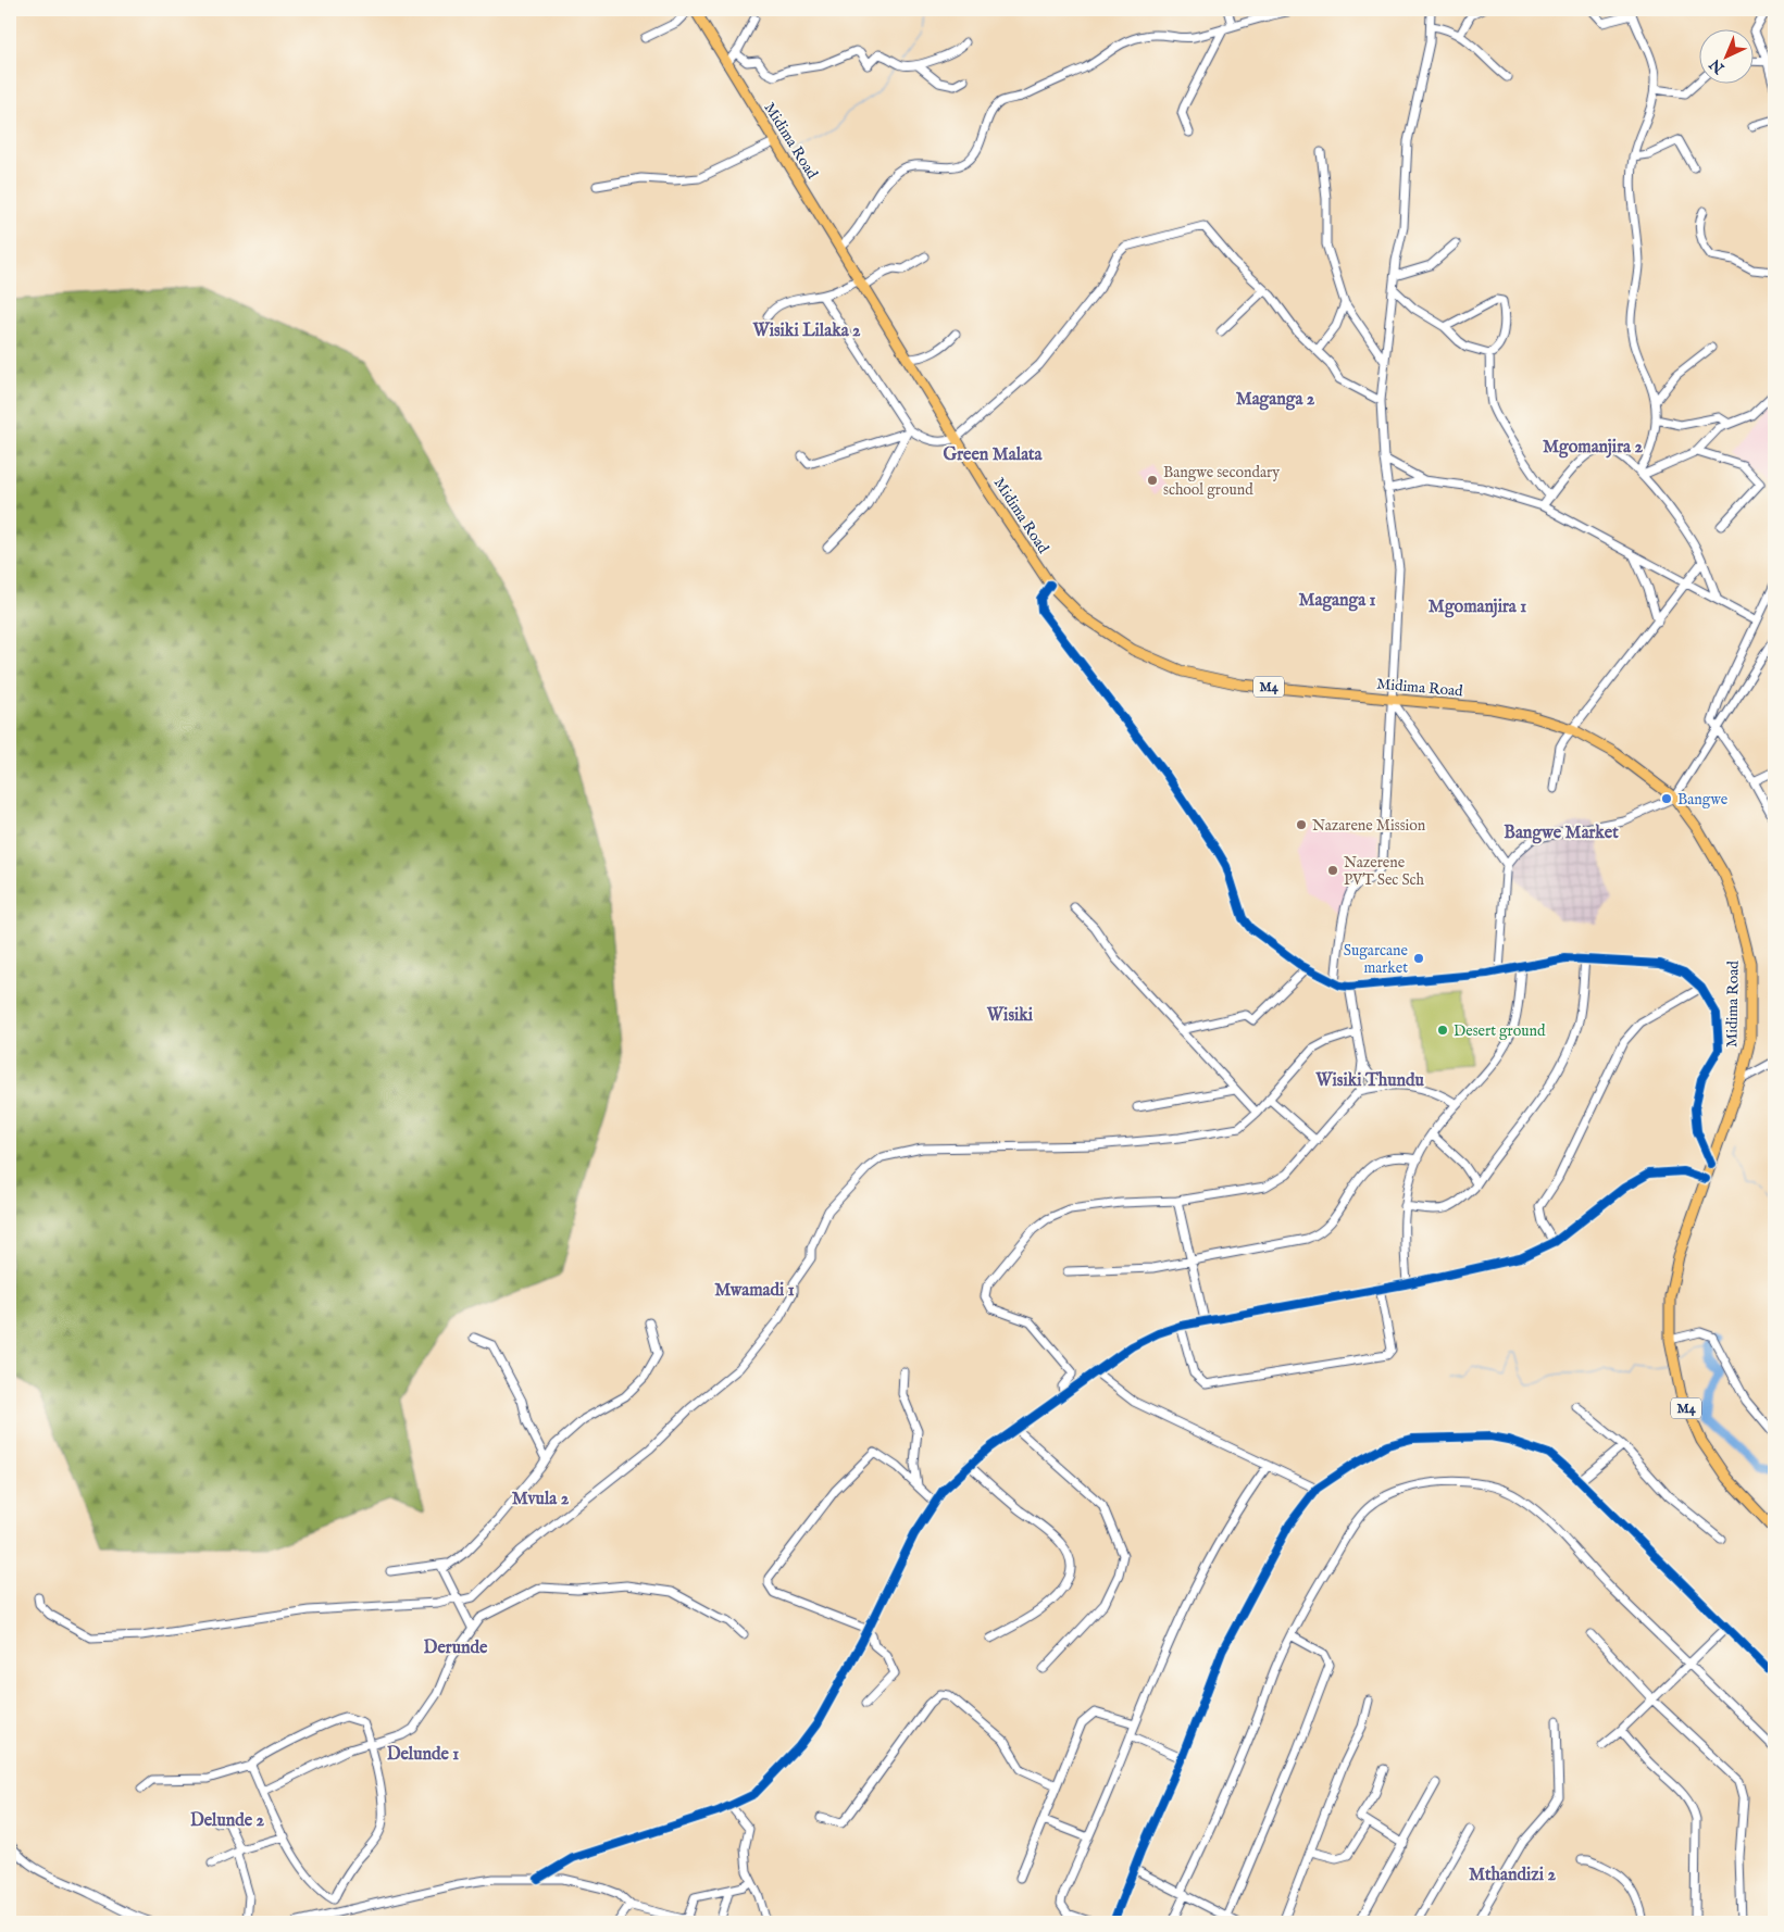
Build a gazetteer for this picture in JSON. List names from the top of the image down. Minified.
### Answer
{"streets":{"main road":["Midima Road","M4"]},"districts":["Wisiki Lilaka 2","Maganga 2","Mgomanjira 2","Green Malata","Maganga 1","Mgomanjira 1","Bangwe Market","Wisiki","Wisiki Thundu","Mwamadi 1","Mvula 2","Derunde","Delunde 1","Delunde 2","Mthandizi 2"],"places":["Bangwe secondary school ground","Bangwe","Nazarene Mission","Nazerene PVT Sec Sch","Sugarcane market","Desert ground"],"north":"bottom left"}
